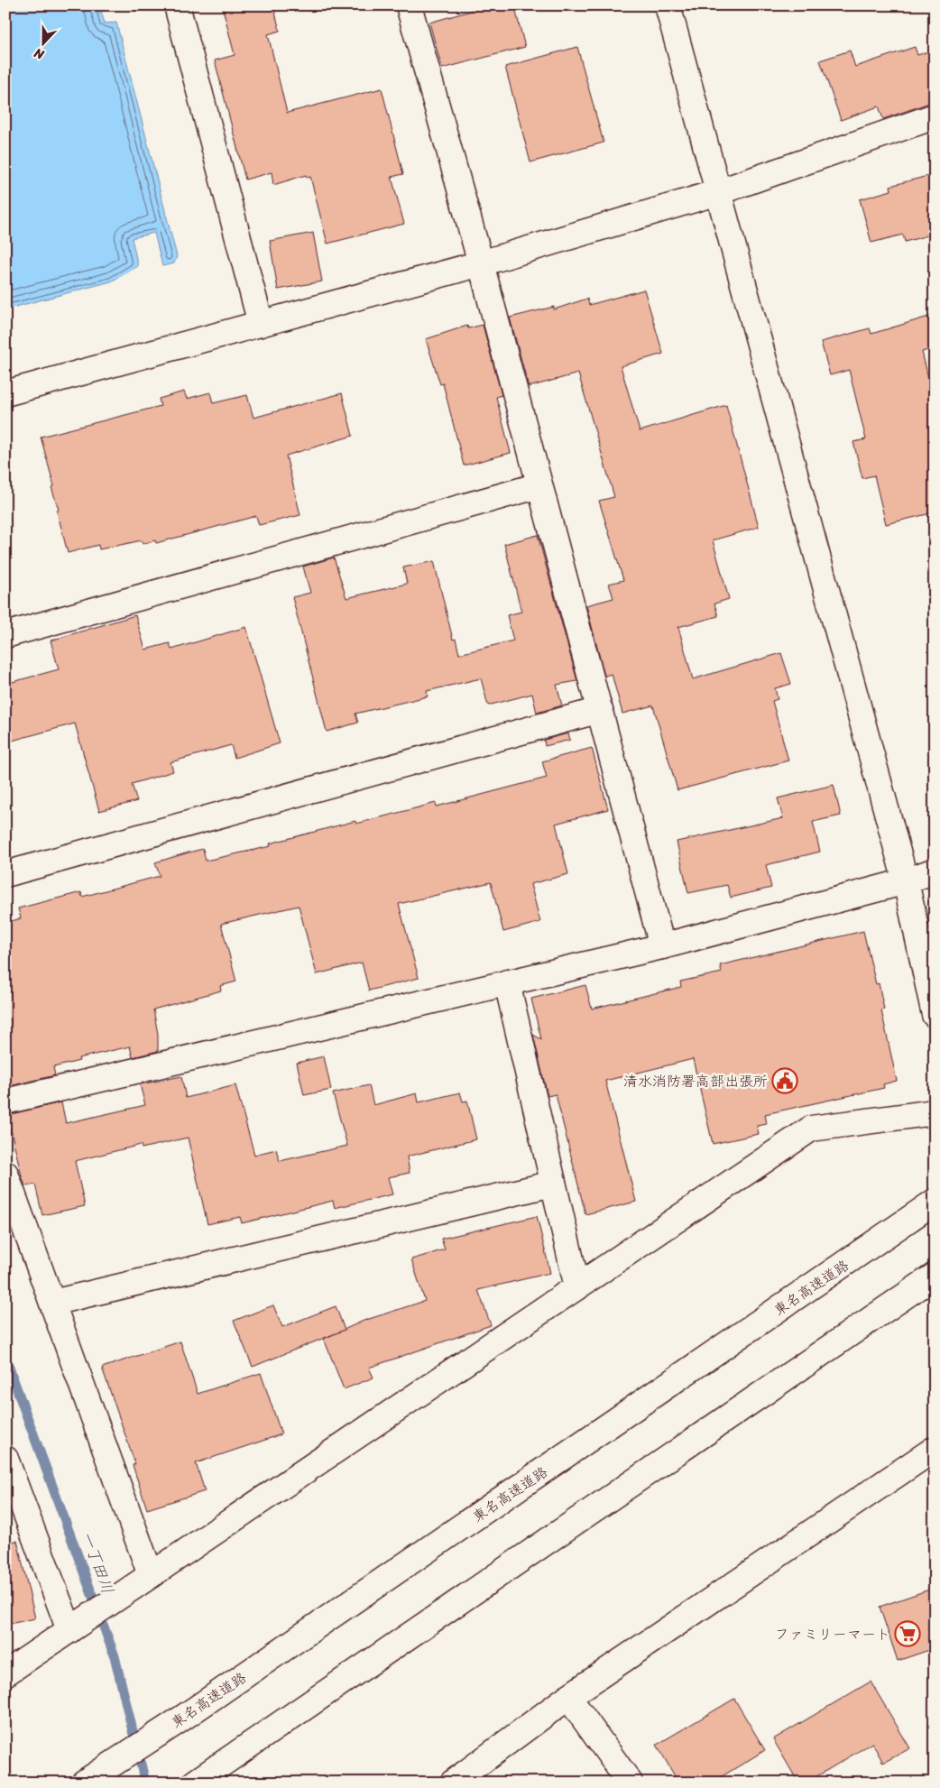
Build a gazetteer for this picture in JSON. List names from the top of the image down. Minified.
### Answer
{"streets":{"main road":["東名高速道路"]},"water":["一丁田川"],"places":{"public building":["清水消防署高部出張所"],"supermarket":["ファミリーマート"]},"north":"bottom"}
